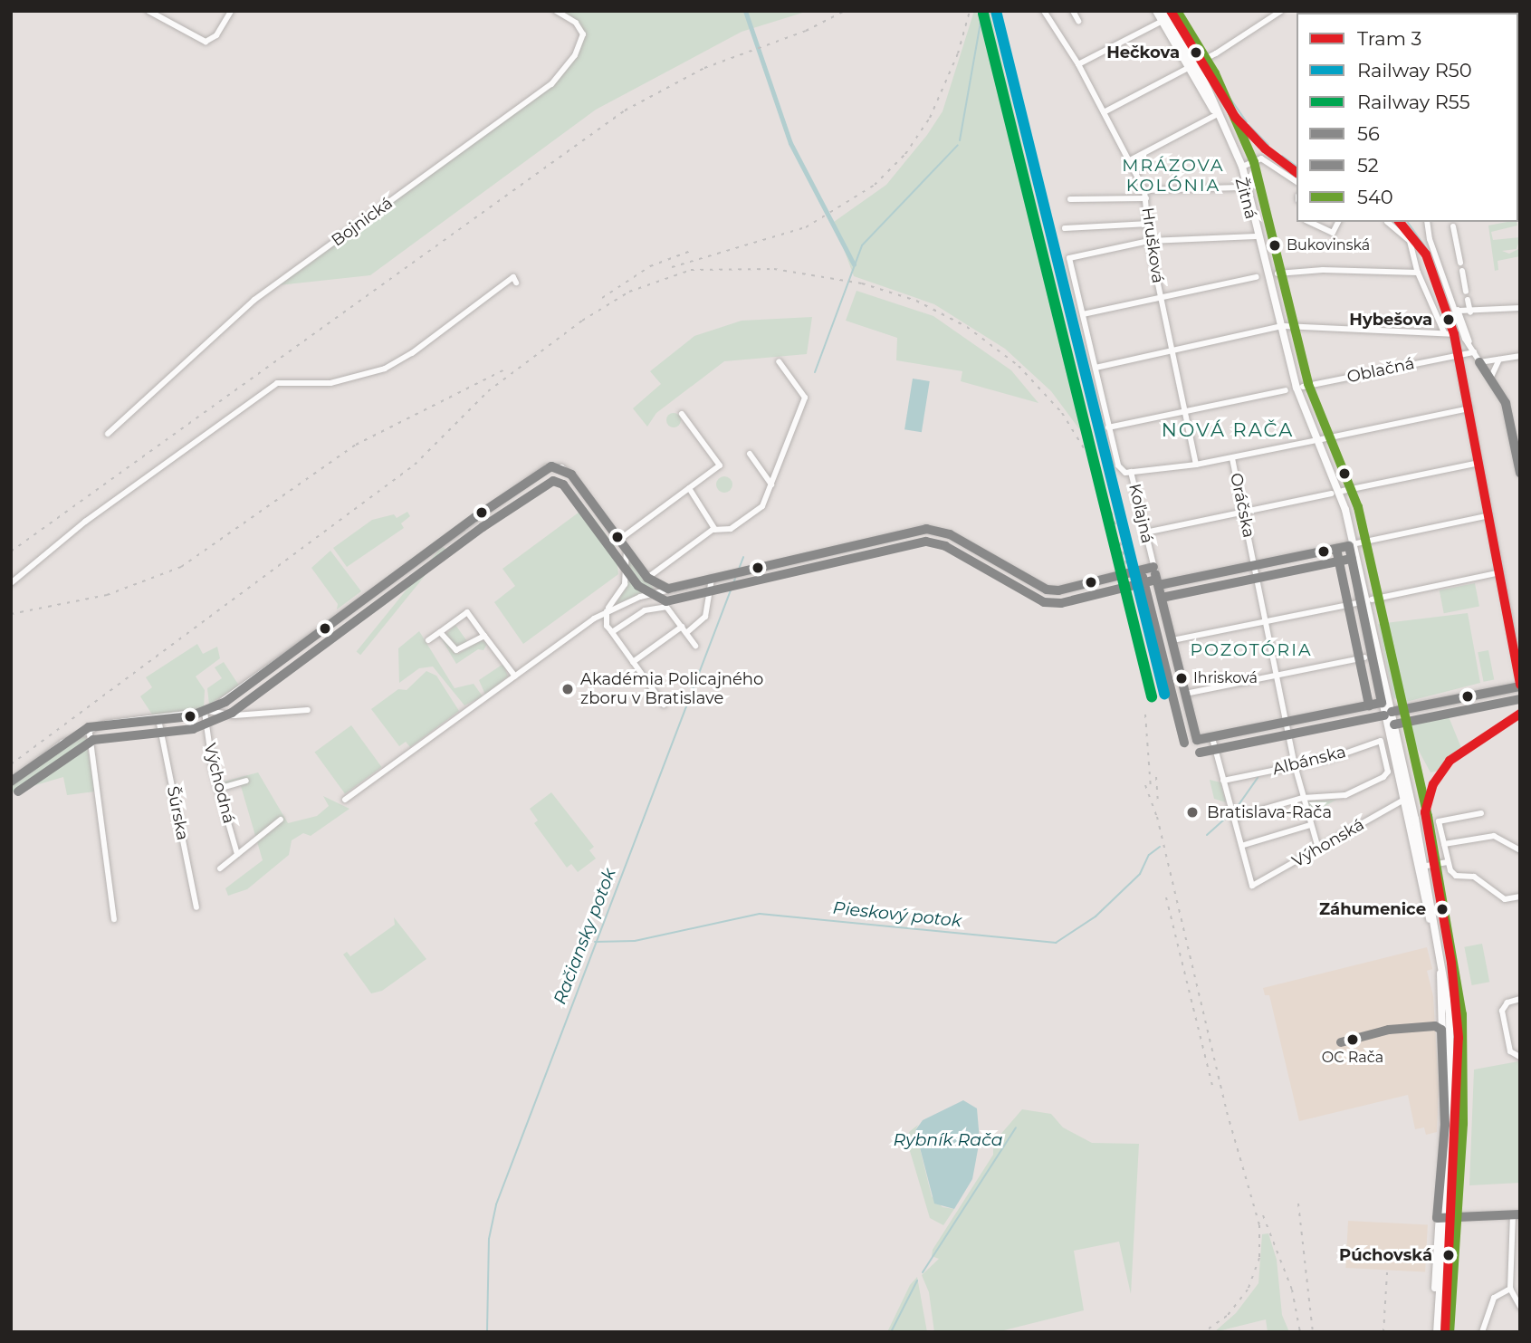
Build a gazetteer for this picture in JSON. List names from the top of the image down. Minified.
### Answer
{"streets":{"main road":["Žitná"],"street":["Bojnická","Hrušková","Oblačná","Oráčska","Koľajná","Albánska","Východná","Šúrska","Výhonská"]},"crossings":[["Hrušková","Koľajná"],["Oráčska","Albánska"],["Oráčska","Výhonská"]],"districts":["MRÁZOVA KOLÓNIA","NOVÁ RAČA","POZOTÓRIA"],"water":["Pieskový potok","Račiansky potok","Rybník Rača"],"places":["Hečkova","Bukovinská","Hybešova","Ihrisková","Akadémia Policajného zboru v Bratislave","Bratislava-Rača","Záhumenice","OC Rača","Púchovská"],"lines":["tram line 3","rail line R50","transit line 540","rail line R55","transit line 56","transit line 52"],"legend":["Tram 3","Railway R50","Railway R55","56","52","540"]}
